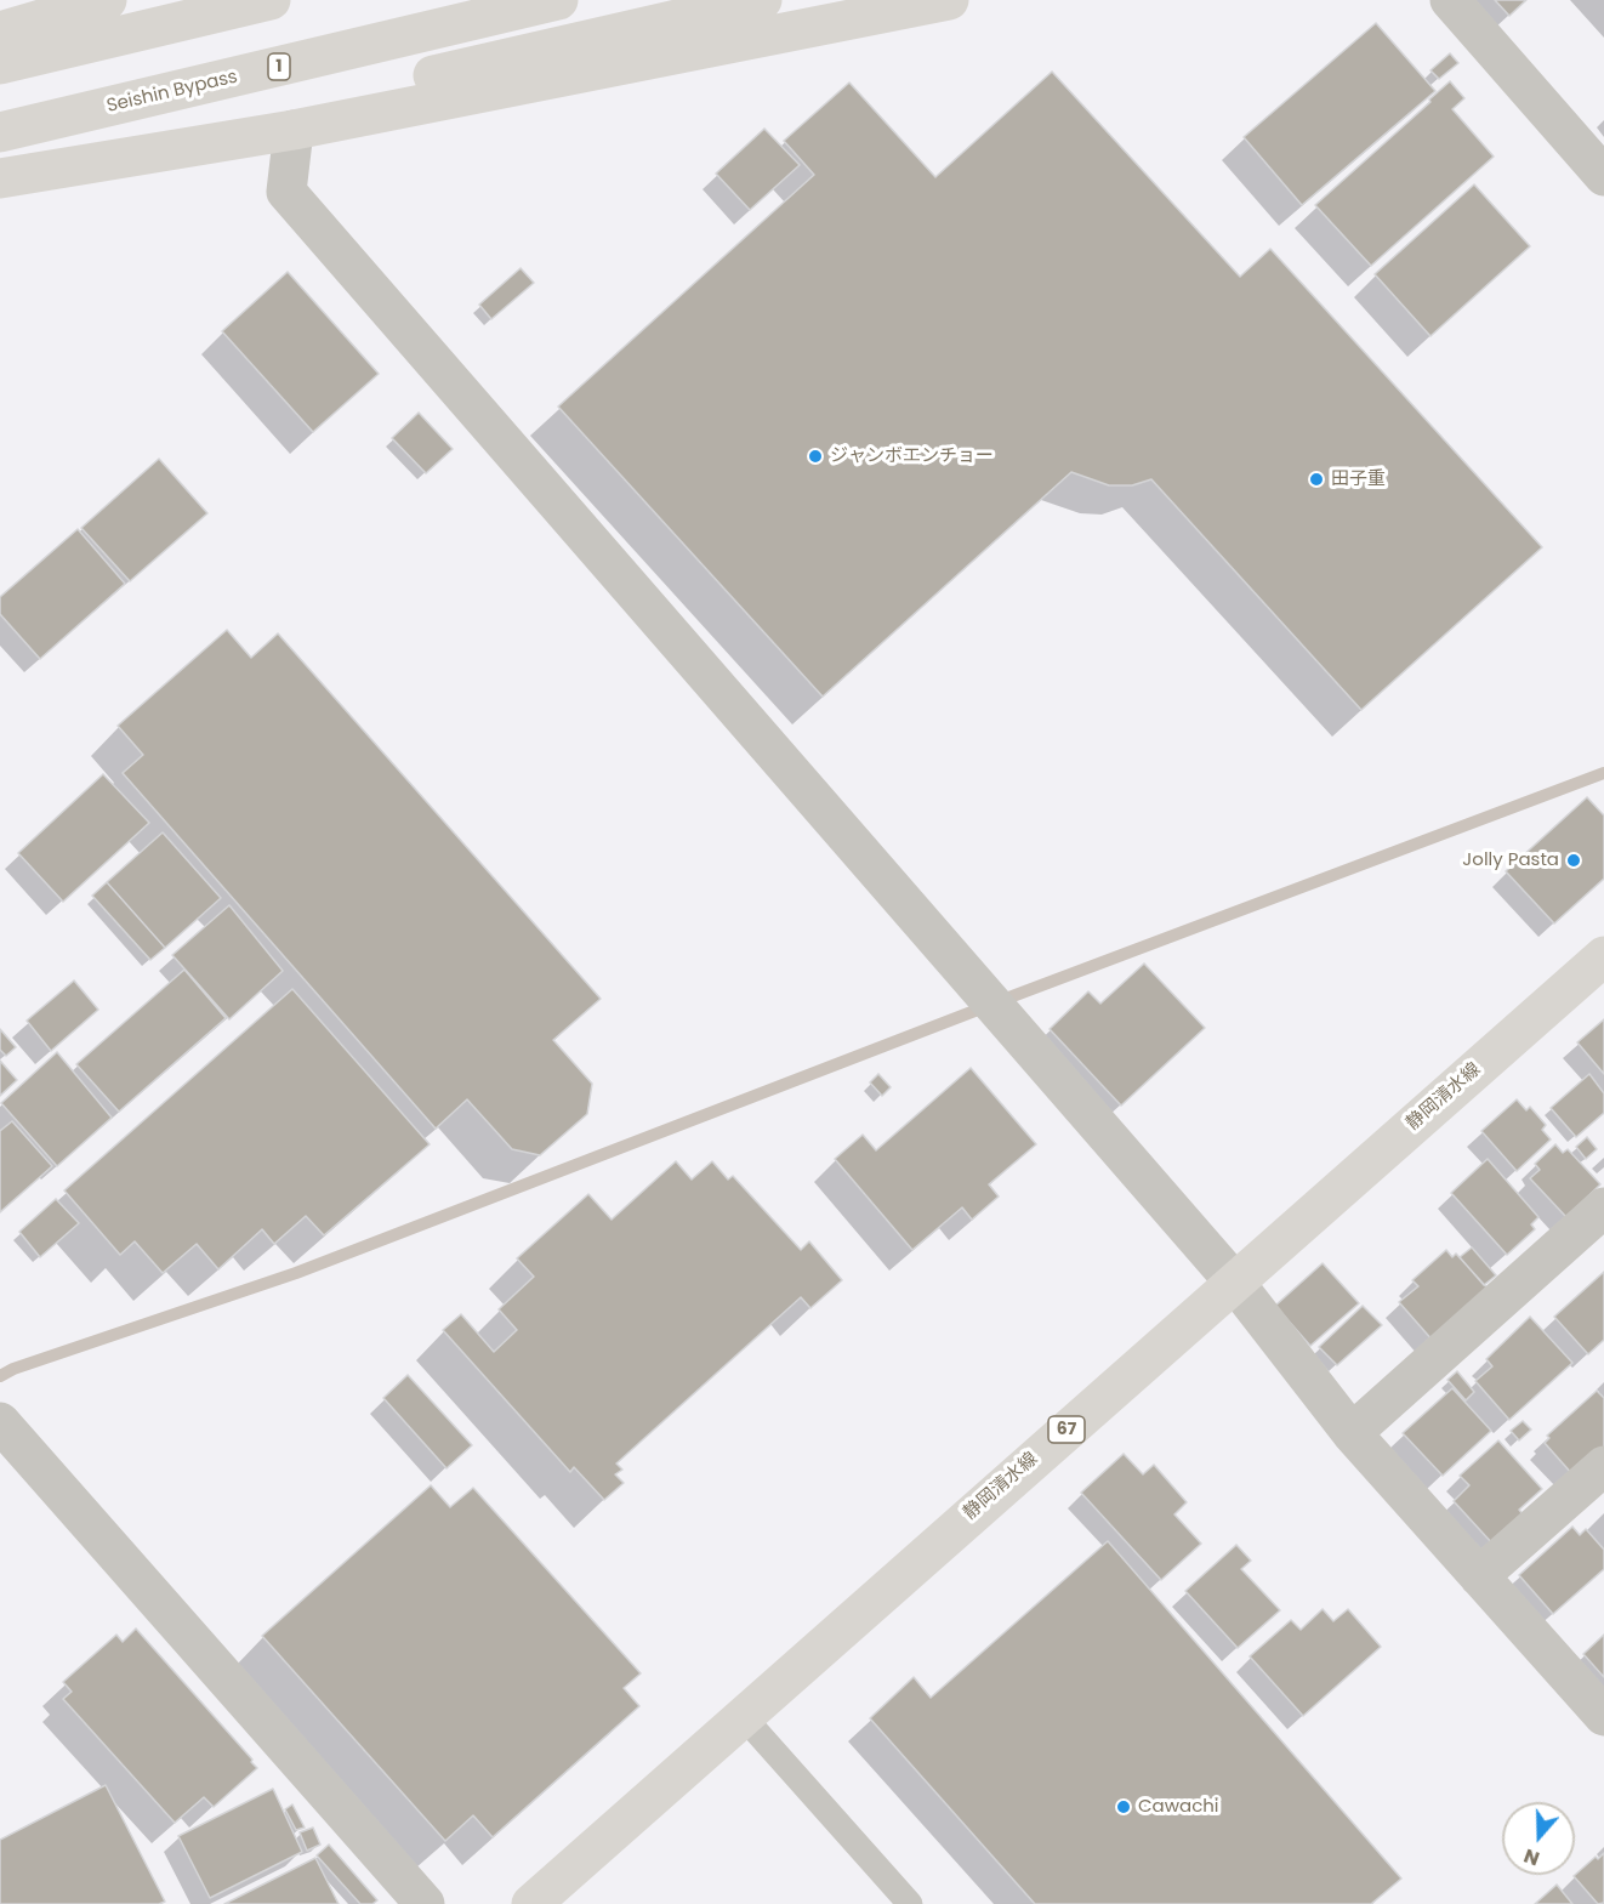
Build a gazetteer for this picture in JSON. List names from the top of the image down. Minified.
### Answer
{"streets":{"main road":["1","Seishin Bypass","静岡清水線","67"]},"places":["ジャンボエンチョー","田子重","Jolly Pasta","Cawachi"],"north":"bottom"}
